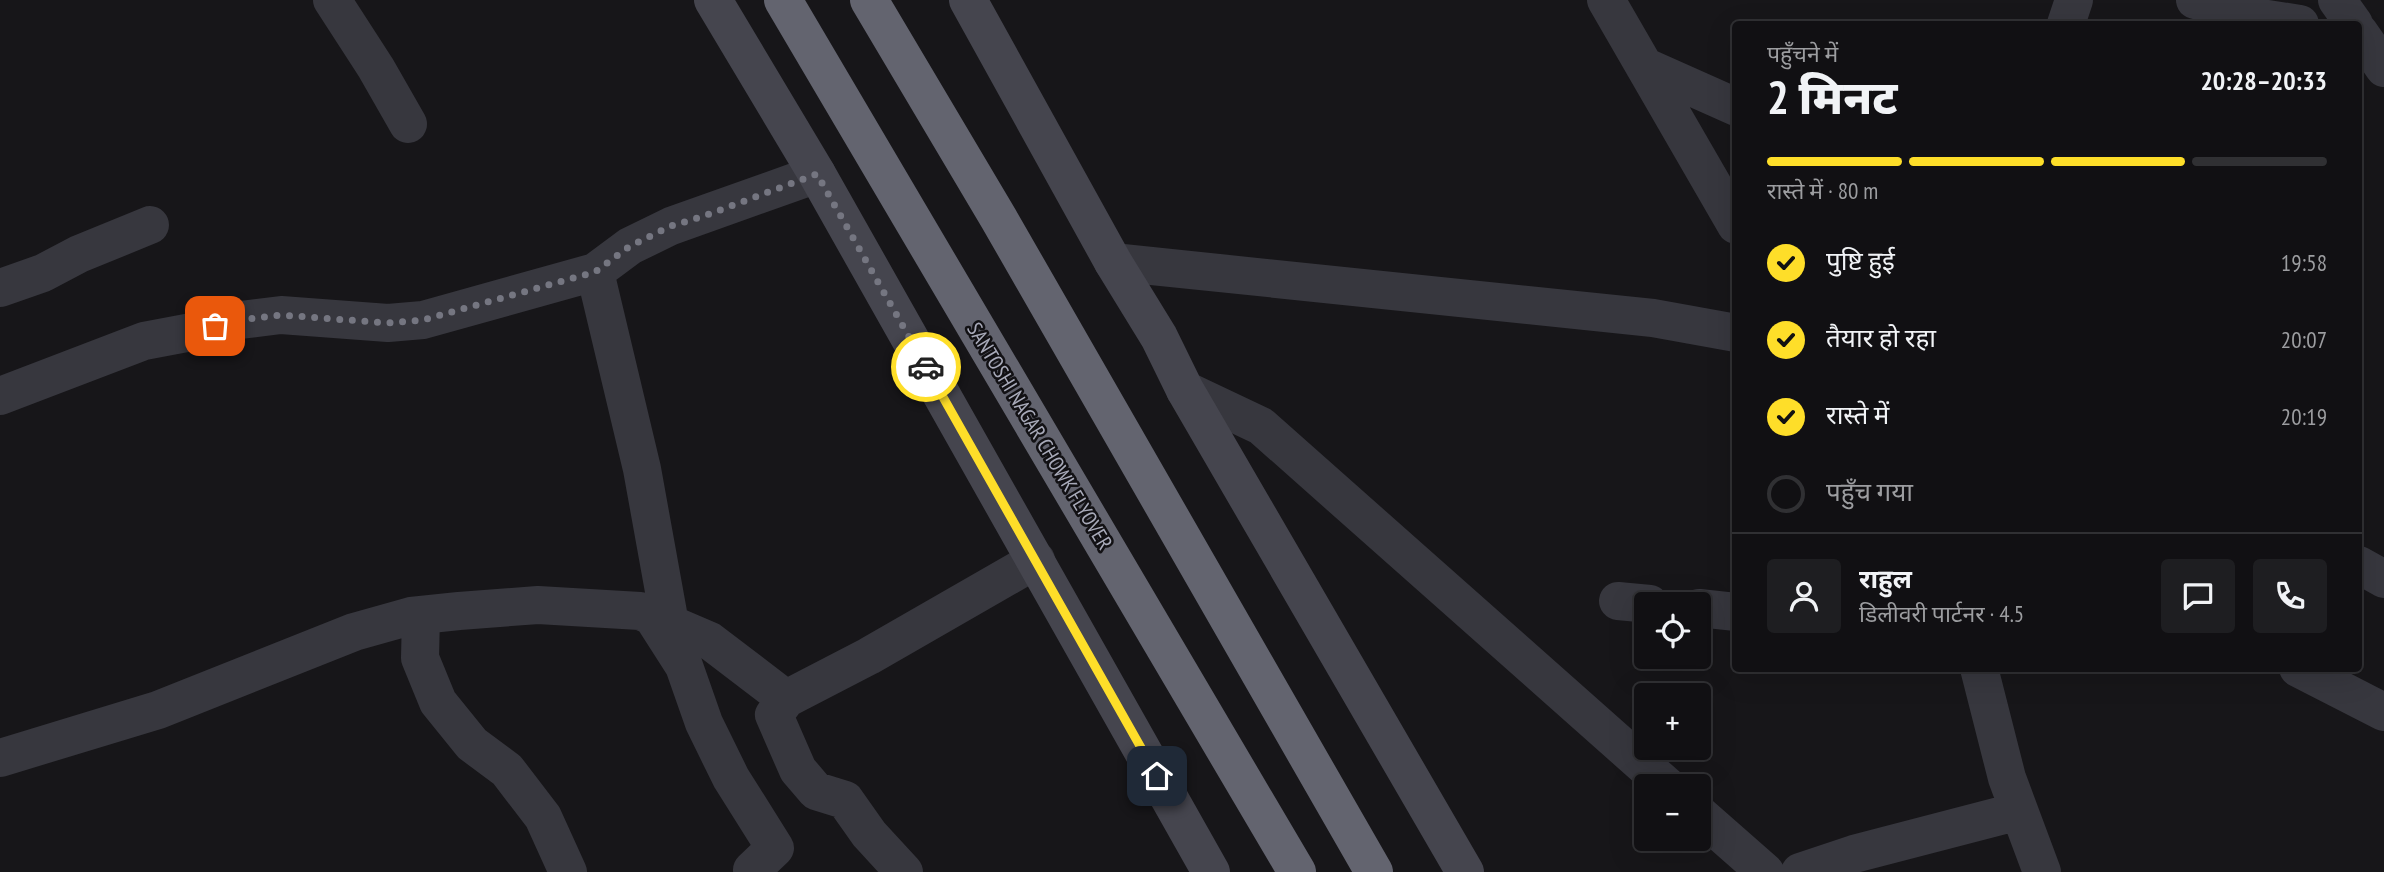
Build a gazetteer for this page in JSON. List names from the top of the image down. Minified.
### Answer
{"streets":{"highway":["SANTOSHI NAGAR CHOWK FLYOVER"]},"page":{"heading":["2 मिनट","पहुँचने में","20:28–20:33"],"panel":["राहुल","डिलीवरी पार्टनर · 4.5"],"bar":"रास्ते में · 80 m","list":[["पुष्टि हुई","19:58"],["तैयार हो रहा","20:07"],["रास्ते में","20:19"],"पहुँच गया"],"map_buttons":["+","−"]}}
